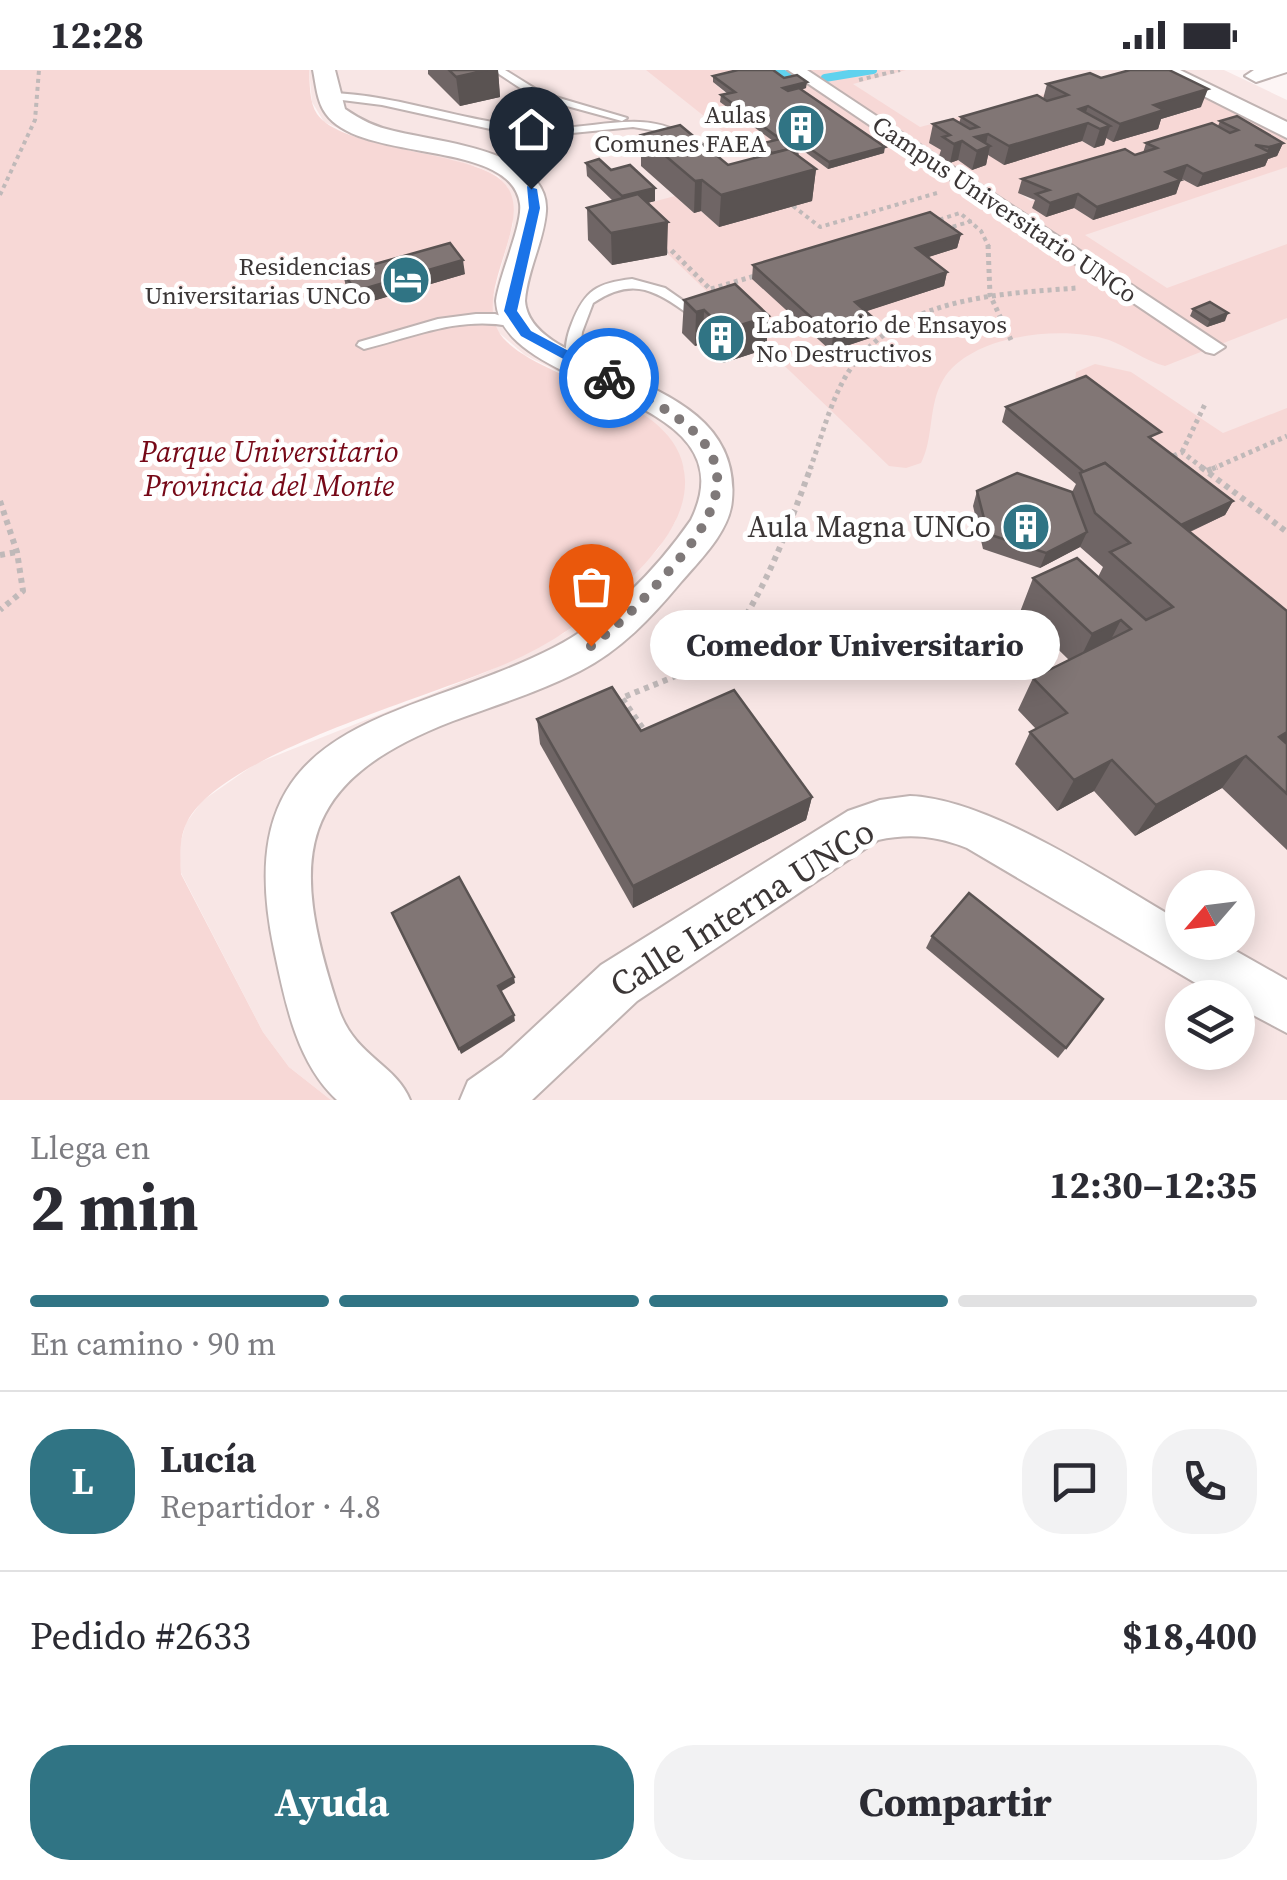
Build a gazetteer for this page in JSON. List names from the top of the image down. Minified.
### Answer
{"streets":{"street":["Campus Universitario UNCo","Calle Interna UNCo"]},"parks":["Parque Universitario Provincia del Monte"],"places":{"building":["Aulas Comunes FAEA","Laboatorio de Ensayos No Destructivos","Aula Magna UNCo"],"hotel":["Residencias Universitarias UNCo"],"other":["Comedor Universitario"]},"north":"bottom left","page":{"status":"12:28","bubble":"Comedor Universitario","heading":["2 min","Llega en","12:30–12:35"],"panel":["Lucía","Repartidor · 4.8","Pedido #2633","$18,400"],"bar":"En camino · 90 m","round":"L","buttons":["Ayuda","Compartir"]}}
